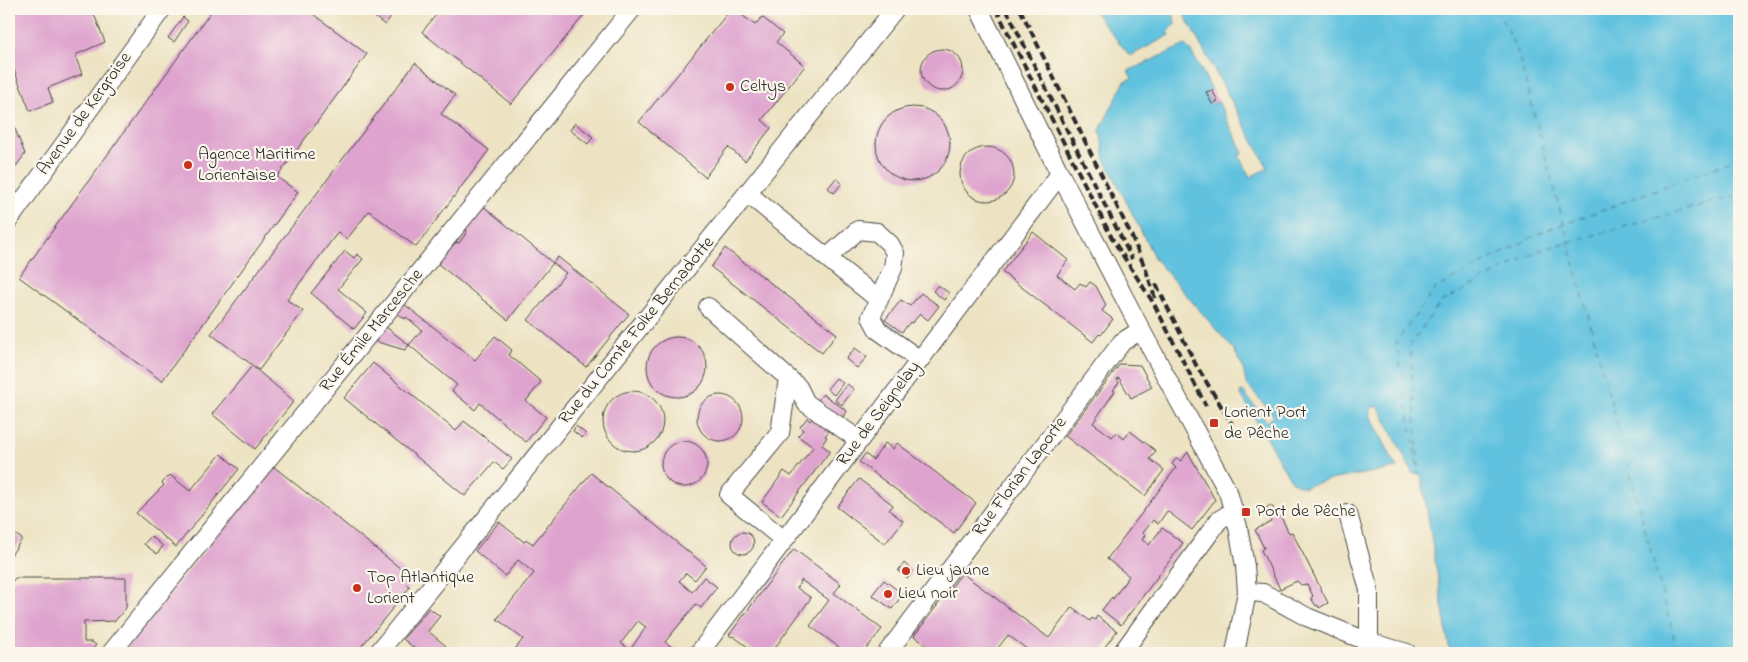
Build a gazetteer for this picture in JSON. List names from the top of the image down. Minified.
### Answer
{"streets":{"street":["Avenue de Kergroise","Rue Émile Marcesche","Rue du Comte Folke Bernadotte","Rue de Seignelay","Rue Florian Laporte"]},"places":{"other":["Celtys","Agence Maritime Lorientaise","Lieu jaune","Top Atlantique Lorient","Lieu noir"],"transit":["Lorient Port de Pêche","Port de Pêche"]}}
